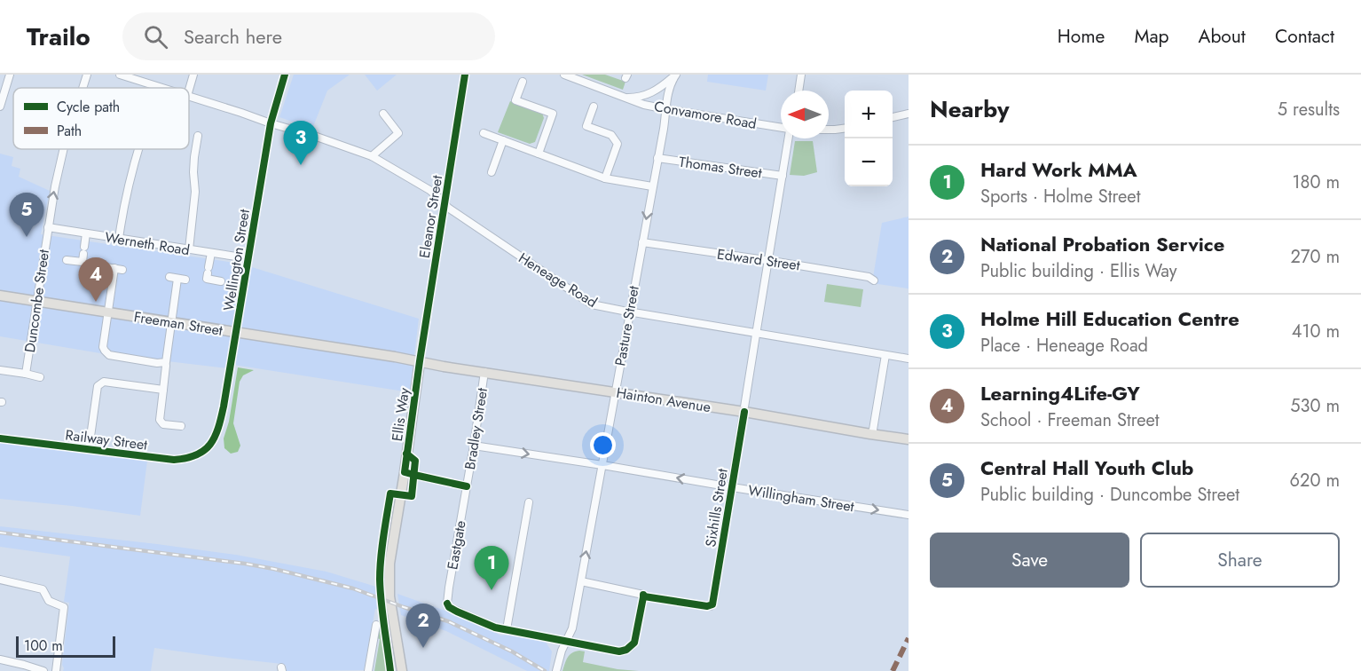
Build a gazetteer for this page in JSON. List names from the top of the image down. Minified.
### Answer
{"streets":{"main road":["Freeman Street","Hainton Avenue","Ellis Way"],"street":["Convamore Road","Thomas Street","Eleanor Street","Werneth Road","Edward Street","Wellington Street","Heneage Road","Duncombe Street","Pasture Street","Bradley Street","Railway Street","Willingham Street","Sixhills Street","Eastgate"]},"crossings":[["Convamore Road","Pasture Street"],["Thomas Street","Pasture Street"],["Thomas Street","Sixhills Street"],["Eleanor Street","Heneage Road"],["Eleanor Street","Freeman Street"],["Eleanor Street","Hainton Avenue"],["Eleanor Street","Ellis Way"],["Werneth Road","Wellington Street"],["Werneth Road","Duncombe Street"],["Edward Street","Pasture Street"],["Edward Street","Sixhills Street"],["Wellington Street","Heneage Road"],["Wellington Street","Freeman Street"],["Wellington Street","Railway Street"],["Heneage Road","Pasture Street"],["Heneage Road","Sixhills Street"],["Duncombe Street","Freeman Street"],["Freeman Street","Hainton Avenue"],["Freeman Street","Ellis Way"],["Pasture Street","Hainton Avenue"],["Pasture Street","Willingham Street"],["Hainton Avenue","Ellis Way"],["Hainton Avenue","Bradley Street"],["Hainton Avenue","Sixhills Street"],["Bradley Street","Willingham Street"],["Bradley Street","Eastgate"],["Willingham Street","Sixhills Street"]],"one_way":["Duncombe Street"],"legend":["Cycle path","Path"],"scale_bar":"100 m","north":"left","page":{"header":"Trailo","search":"Search here","nav":["Home","Map","About","Contact"],"heading":["Nearby","5 results"],"map_buttons":["+","−"],"pins":["3","5","4","1","2"],"list":[{"mark":"1","name":"Hard Work MMA","note":"Sports · Holme Street","value":"180 m"},{"mark":"2","name":"National Probation Service","note":"Public building · Ellis Way","value":"270 m"},{"mark":"3","name":"Holme Hill Education Centre","note":"Place · Heneage Road","value":"410 m"},{"mark":"4","name":"Learning4Life-GY","note":"School · Freeman Street","value":"530 m"},{"mark":"5","name":"Central Hall Youth Club","note":"Public building · Duncombe Street","value":"620 m"}],"buttons":["Save","Share"],"scale":"100 m"}}
